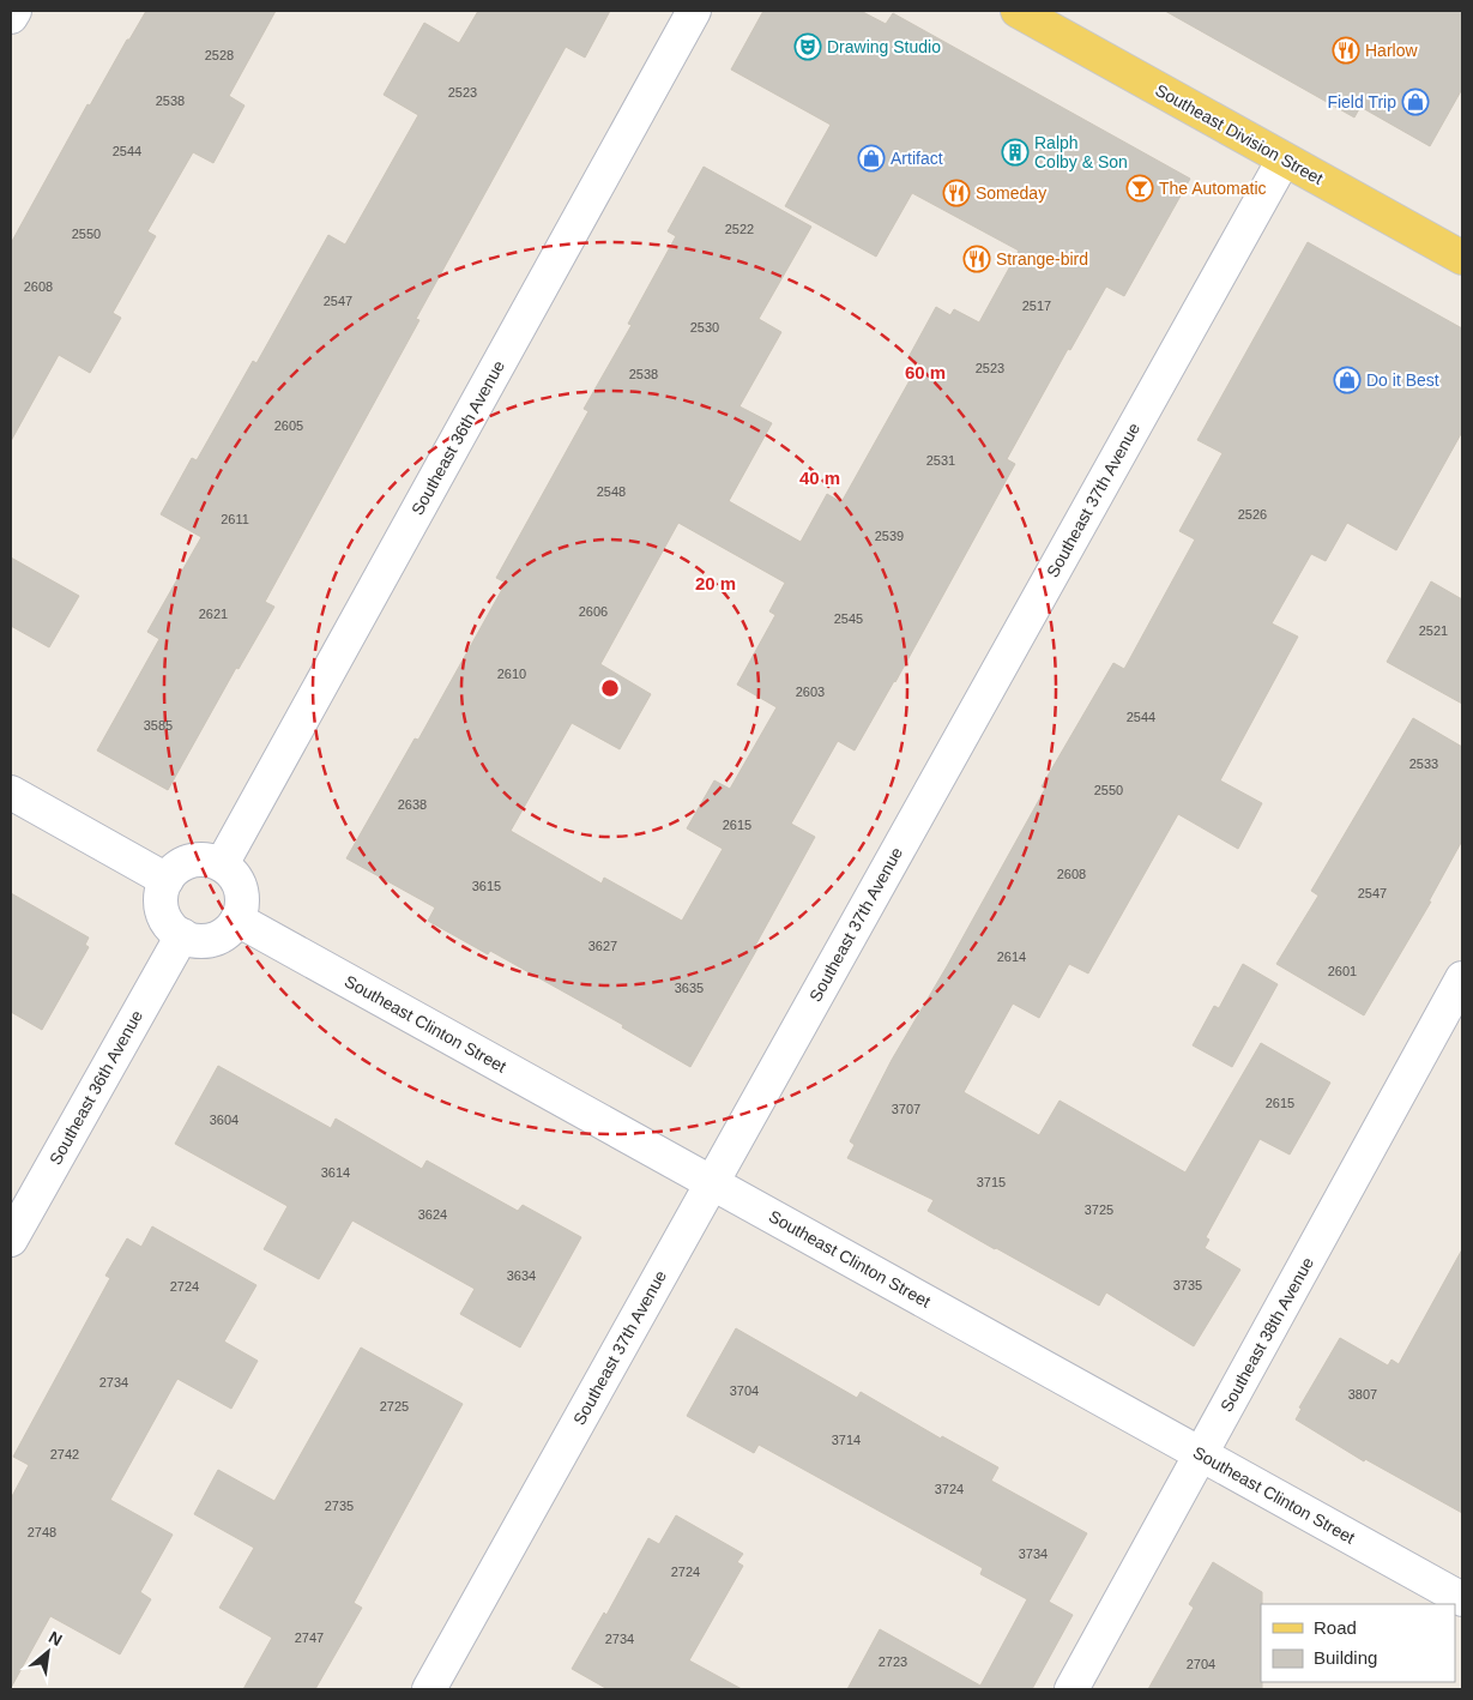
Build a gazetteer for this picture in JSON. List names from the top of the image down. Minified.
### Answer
{"streets":{"main road":["Southeast Division Street"],"street":["Southeast 36th Avenue","Southeast 37th Avenue","Southeast Clinton Street","Southeast 38th Avenue"]},"crossings":[["Southeast Division Street","Southeast 37th Avenue"],["Southeast 36th Avenue","Southeast Clinton Street"],["Southeast 37th Avenue","Southeast Clinton Street"],["Southeast Clinton Street","Southeast 38th Avenue"]],"places":{"theatre":["Drawing Studio"],"restaurant":["Harlow","Someday","Strange-bird"],"shop":["Field Trip","Artifact","Do it Best"],"building":["Ralph Colby & Son"],"bar":["The Automatic"]},"house_numbers":["2528","2523","2538","2544","2522","2550","2608","2547","2517","2530","2523","2538","2605","2531","2548","2526","2611","2539","2606","2621","2545","2521","2610","2603","2544","3585","2533","2550","2638","2615","2608","3615","2547","3627","2614","2601","3635","2615","3707","3604","3614","3715","3725","3624","3634","3735","2724","2734","3704","3807","2725","3714","2742","3724","2735","2748","3734","2724","2747","2734","2723","2704"],"legend":["Road","Building"],"north":"top right","rings":["60 m","40 m","20 m"]}
